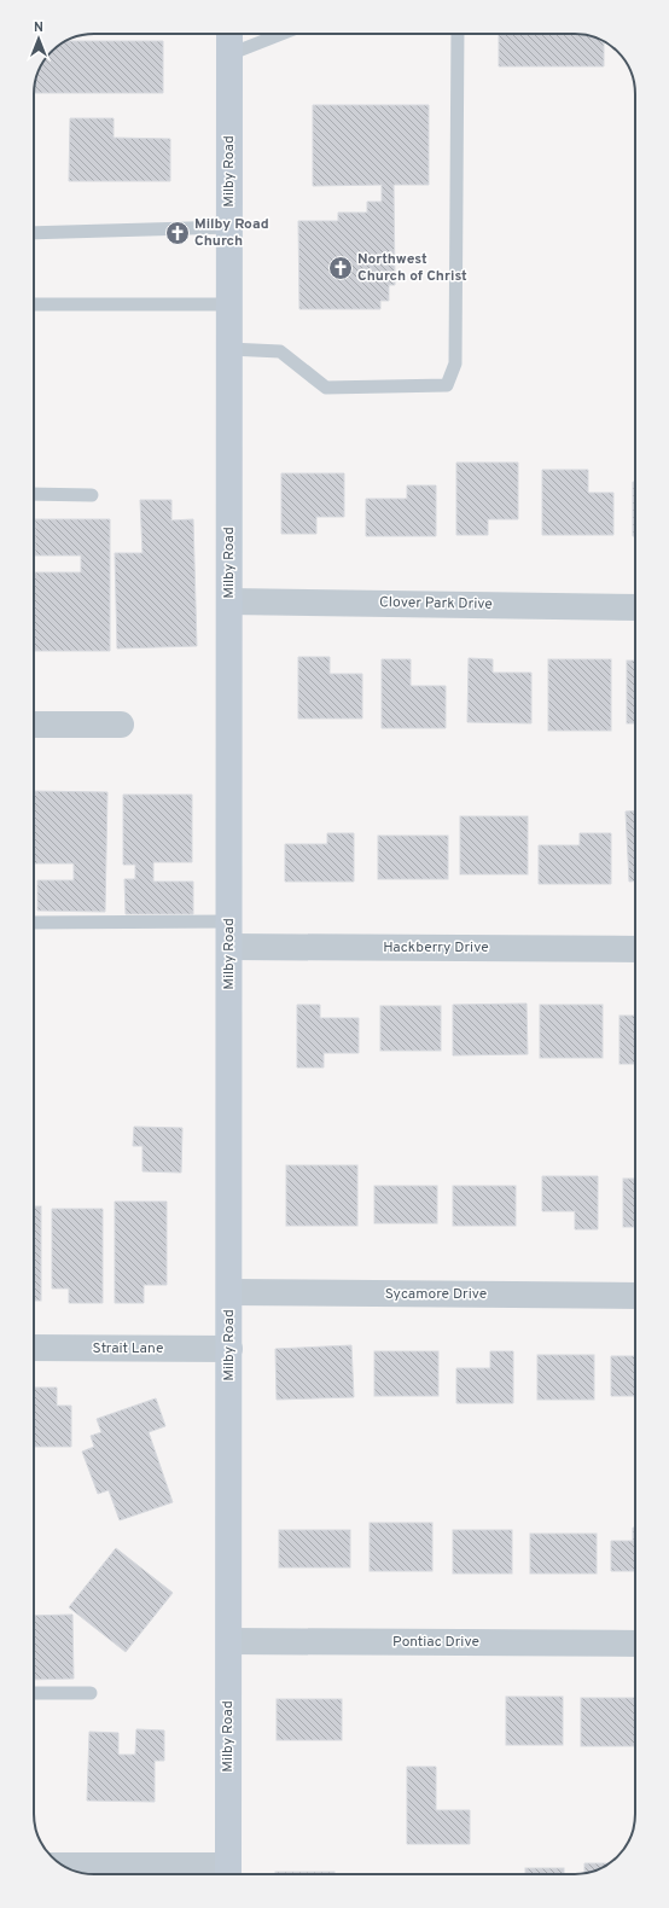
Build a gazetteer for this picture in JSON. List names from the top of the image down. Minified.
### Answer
{"streets":{"street":["Milby Road","Clover Park Drive","Hackberry Drive","Sycamore Drive","Strait Lane","Pontiac Drive"]},"crossings":[["Milby Road","Clover Park Drive"],["Milby Road","Hackberry Drive"],["Milby Road","Sycamore Drive"],["Milby Road","Strait Lane"],["Milby Road","Pontiac Drive"]],"places":{"church":["Milby Road Church","Northwest Church of Christ"]},"north":"top"}
